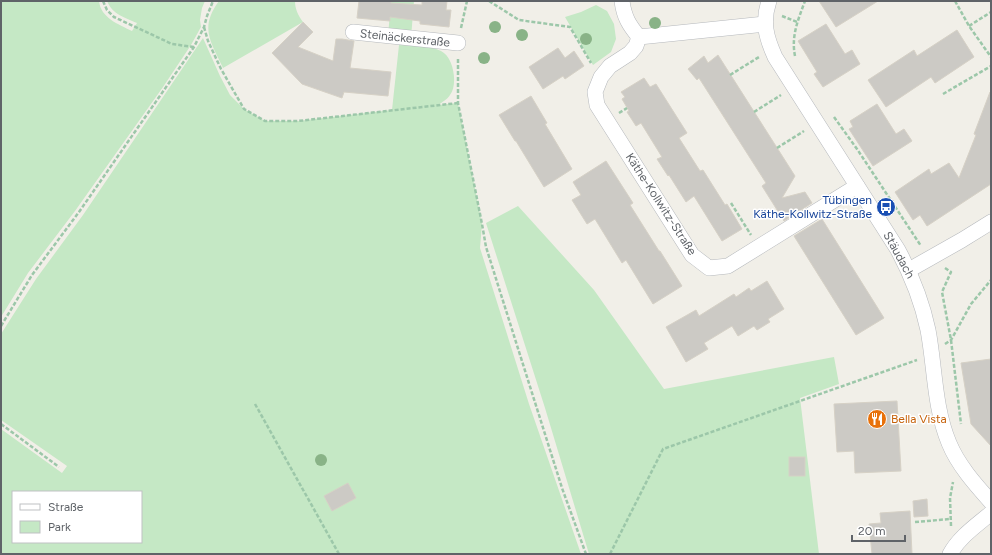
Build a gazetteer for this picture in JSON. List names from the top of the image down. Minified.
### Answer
{"streets":{"street":["Steinäckerstraße","Käthe-Kollwitz-Straße","Stäudach"]},"crossings":[["Käthe-Kollwitz-Straße","Stäudach"]],"places":{"bus stop":["Tübingen Käthe-Kollwitz-Straße"],"restaurant":["Bella Vista"]},"legend":["Straße","Park"],"scale_bar":"20 m"}
